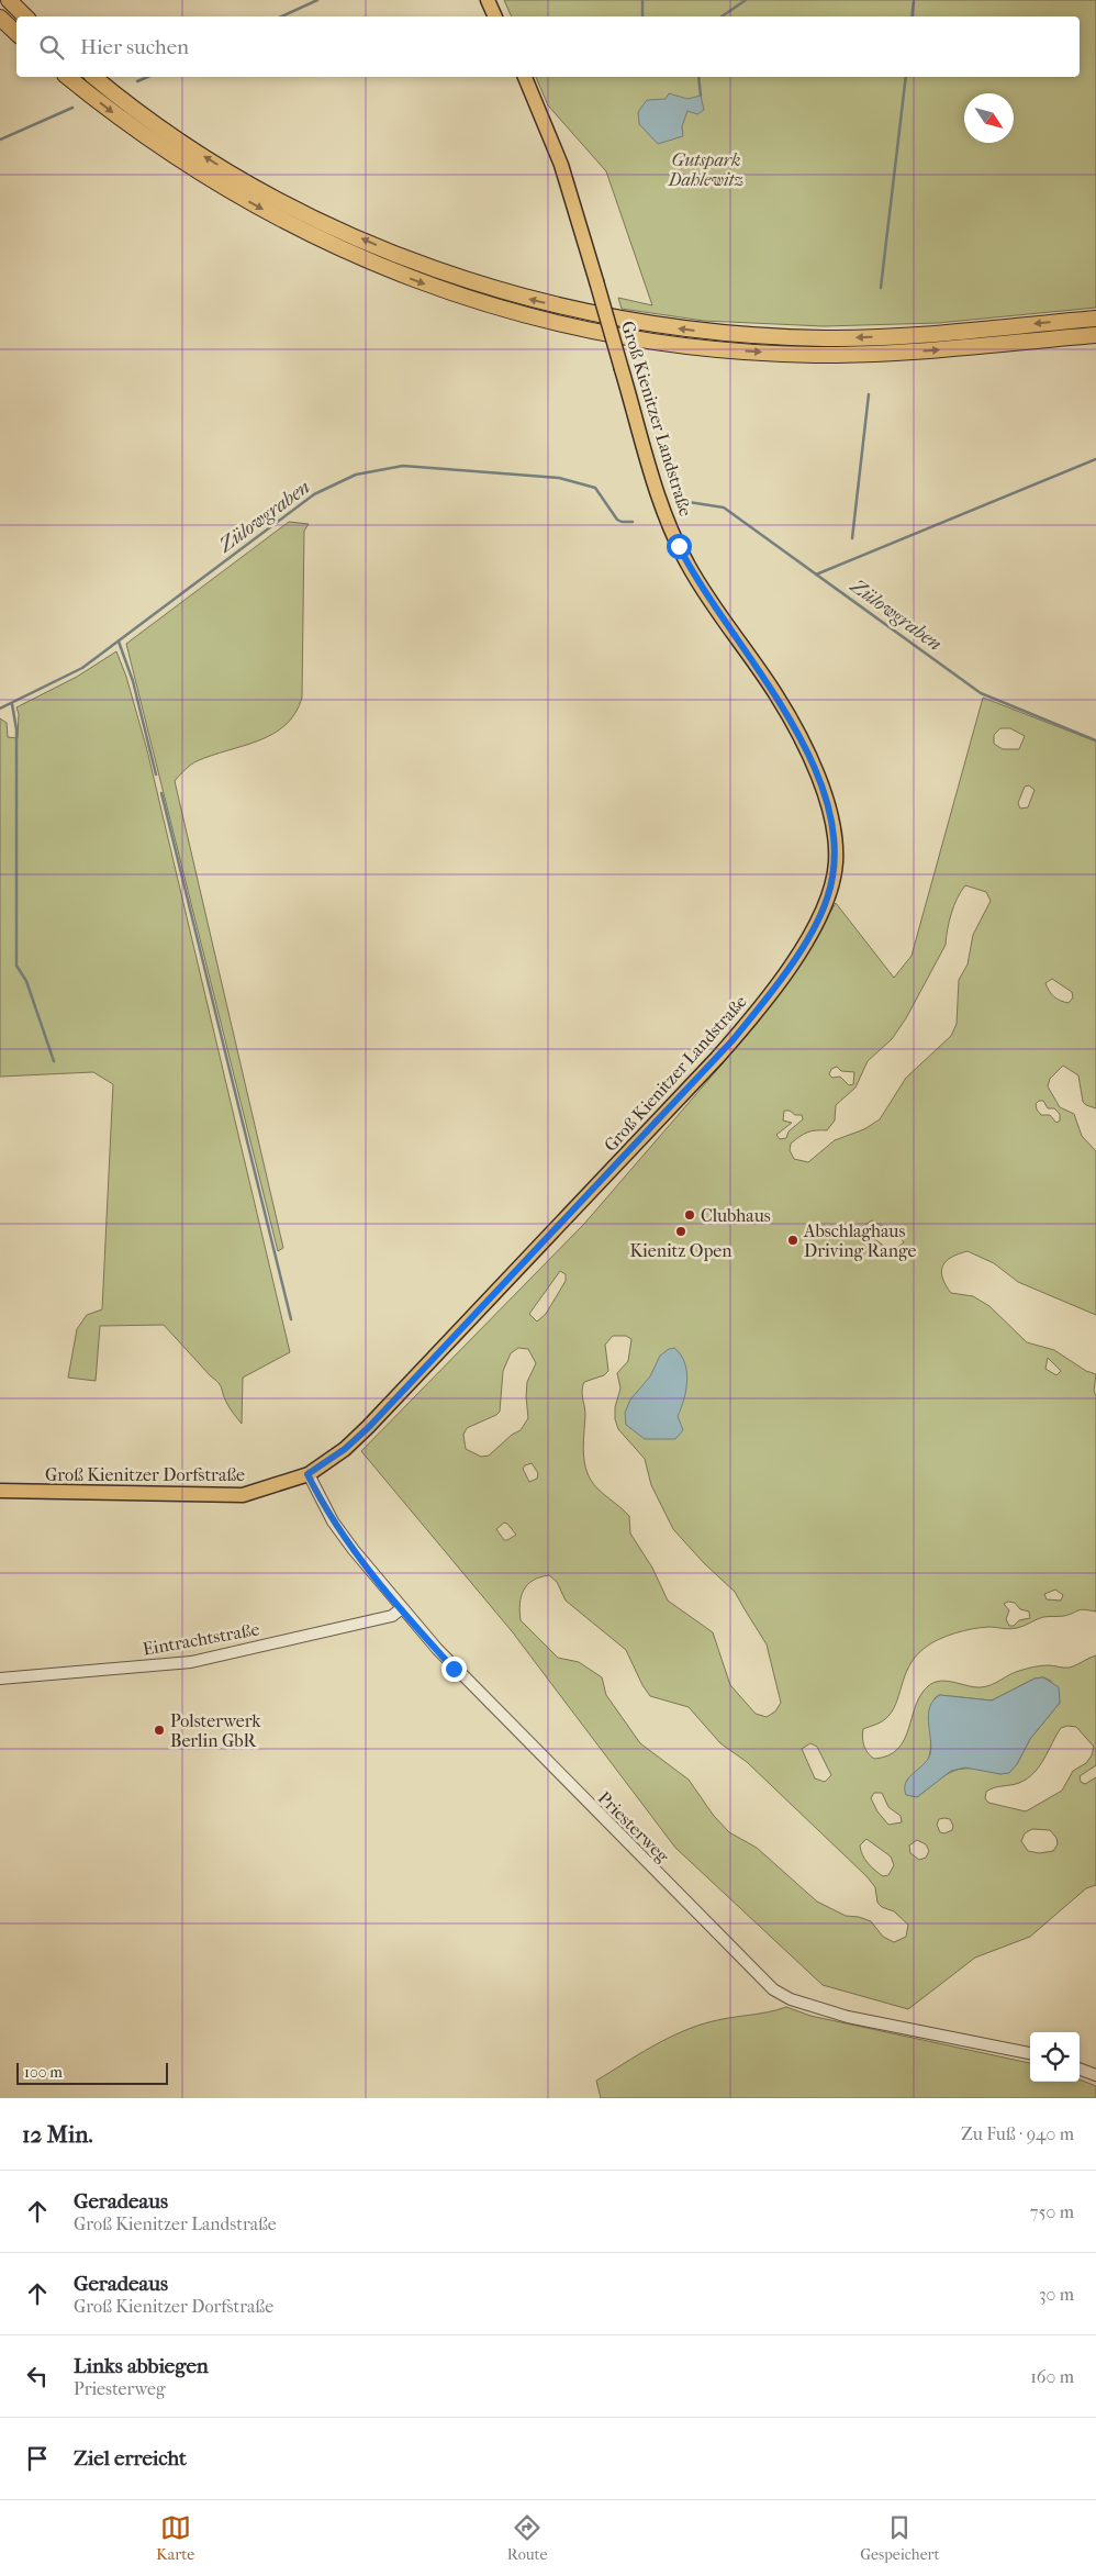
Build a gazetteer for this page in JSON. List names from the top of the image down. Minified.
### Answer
{"streets":{"main road":["Groß Kienitzer Landstraße","Groß Kienitzer Dorfstraße"],"street":["Eintrachtstraße","Priesterweg"]},"crossings":[["Groß Kienitzer Landstraße","Groß Kienitzer Dorfstraße"],["Groß Kienitzer Dorfstraße","Priesterweg"],["Eintrachtstraße","Priesterweg"]],"water":["Zülowgraben"],"parks":["Gutspark Dahlewitz"],"places":["Clubhaus","Kienitz Open","Abschlaghaus Driving Range","Polsterwerk Berlin GbR"],"scale_bar":"100 m","north":"bottom right","page":{"search":"Hier suchen","scale":"100 m","heading":["12 Min.","Zu Fuß · 940 m"],"list":[["Geradeaus","Groß Kienitzer Landstraße","750 m"],["Geradeaus","Groß Kienitzer Dorfstraße","30 m"],["Links abbiegen","Priesterweg","160 m"],"Ziel erreicht"],"nav":["Karte","Route","Gespeichert"]}}
